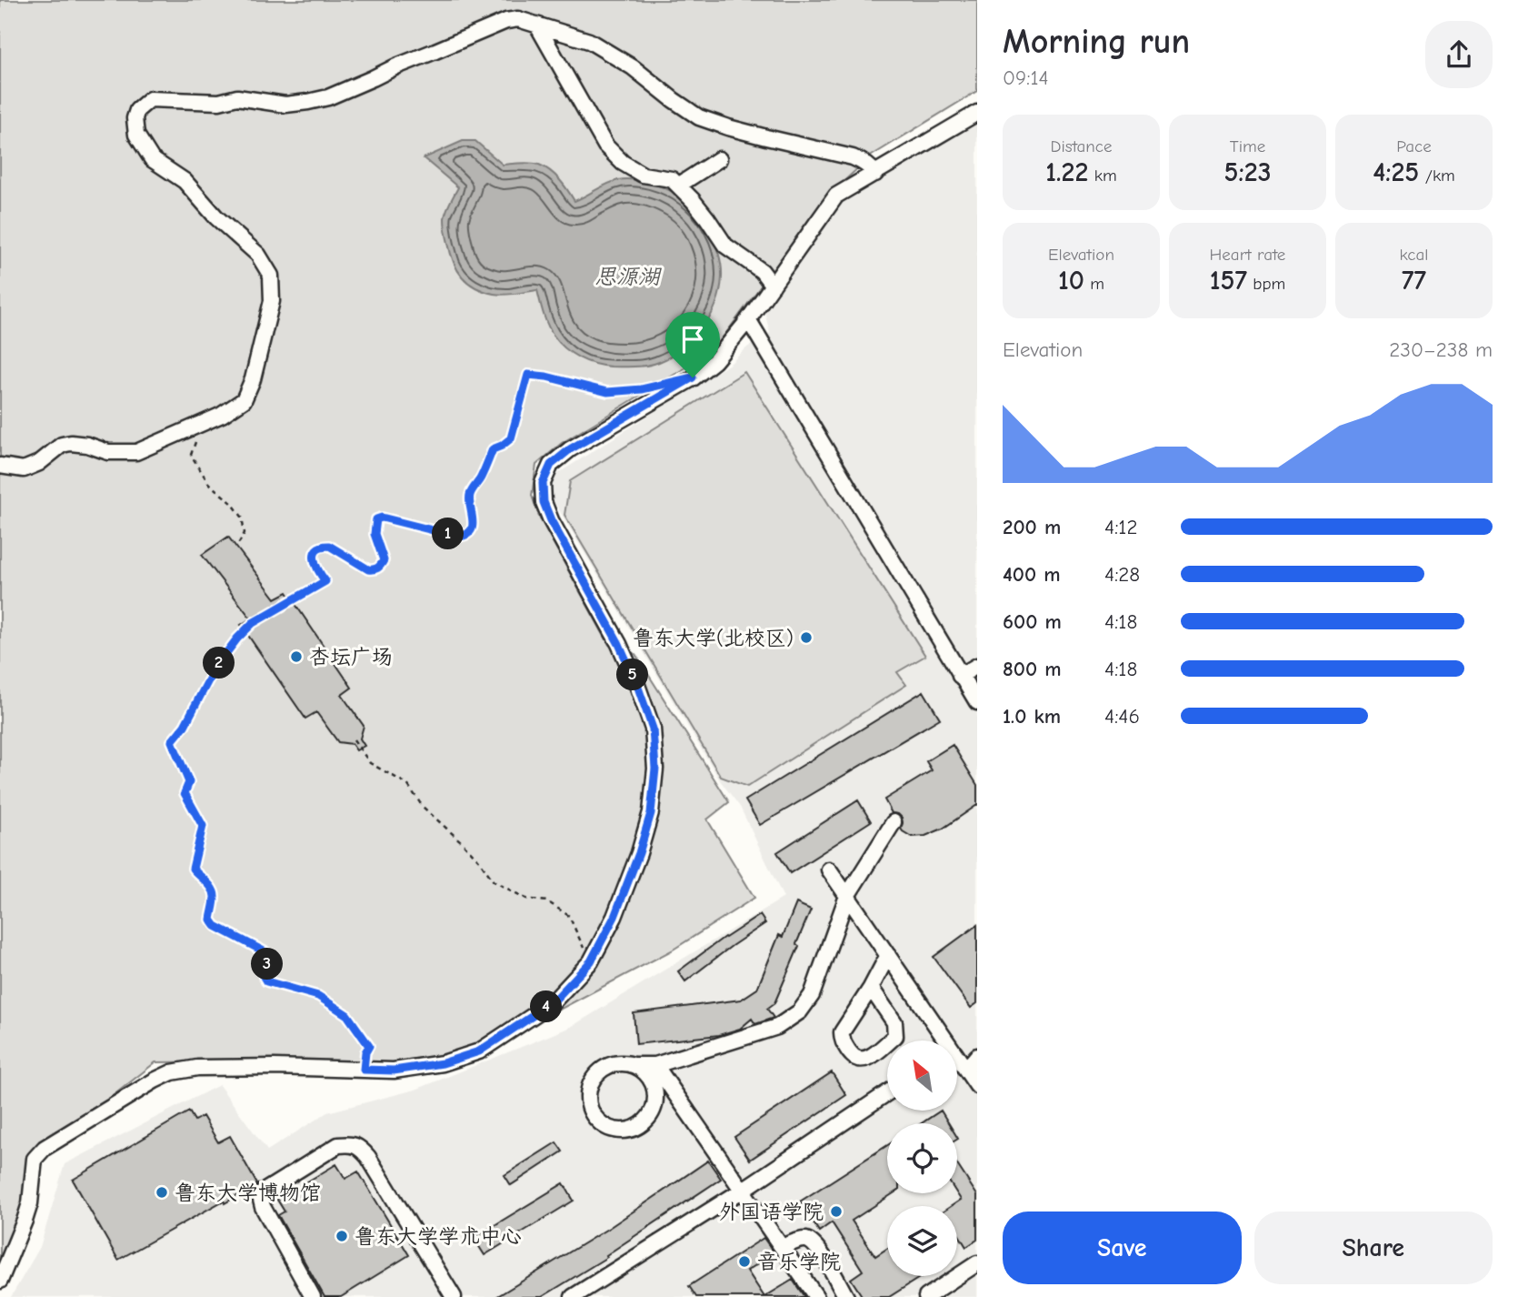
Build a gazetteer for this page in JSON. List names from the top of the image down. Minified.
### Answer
{"water":["思源湖"],"places":["鲁东大学(北校区)","杏坛广场","鲁东大学博物馆","外国语学院","鲁东大学学术中心","音乐学院"],"north":"top left","page":{"heading":["Morning run","09:14"],"stats":[["Distance","1.22 km"],["Time","5:23"],["Pace","4:25 /km"],["Elevation","10 m"],["Heart rate","157 bpm"],["kcal","77"]],"chart":["Elevation","230–238 m"],"list":[{"name":"200 m","note":"4:12"},{"name":"400 m","note":"4:28"},{"name":"600 m","note":"4:18"},{"name":"800 m","note":"4:18"},{"name":"1.0 km","note":"4:46"}],"pins":["1","2","5","3","4"],"buttons":["Save","Share"]}}
